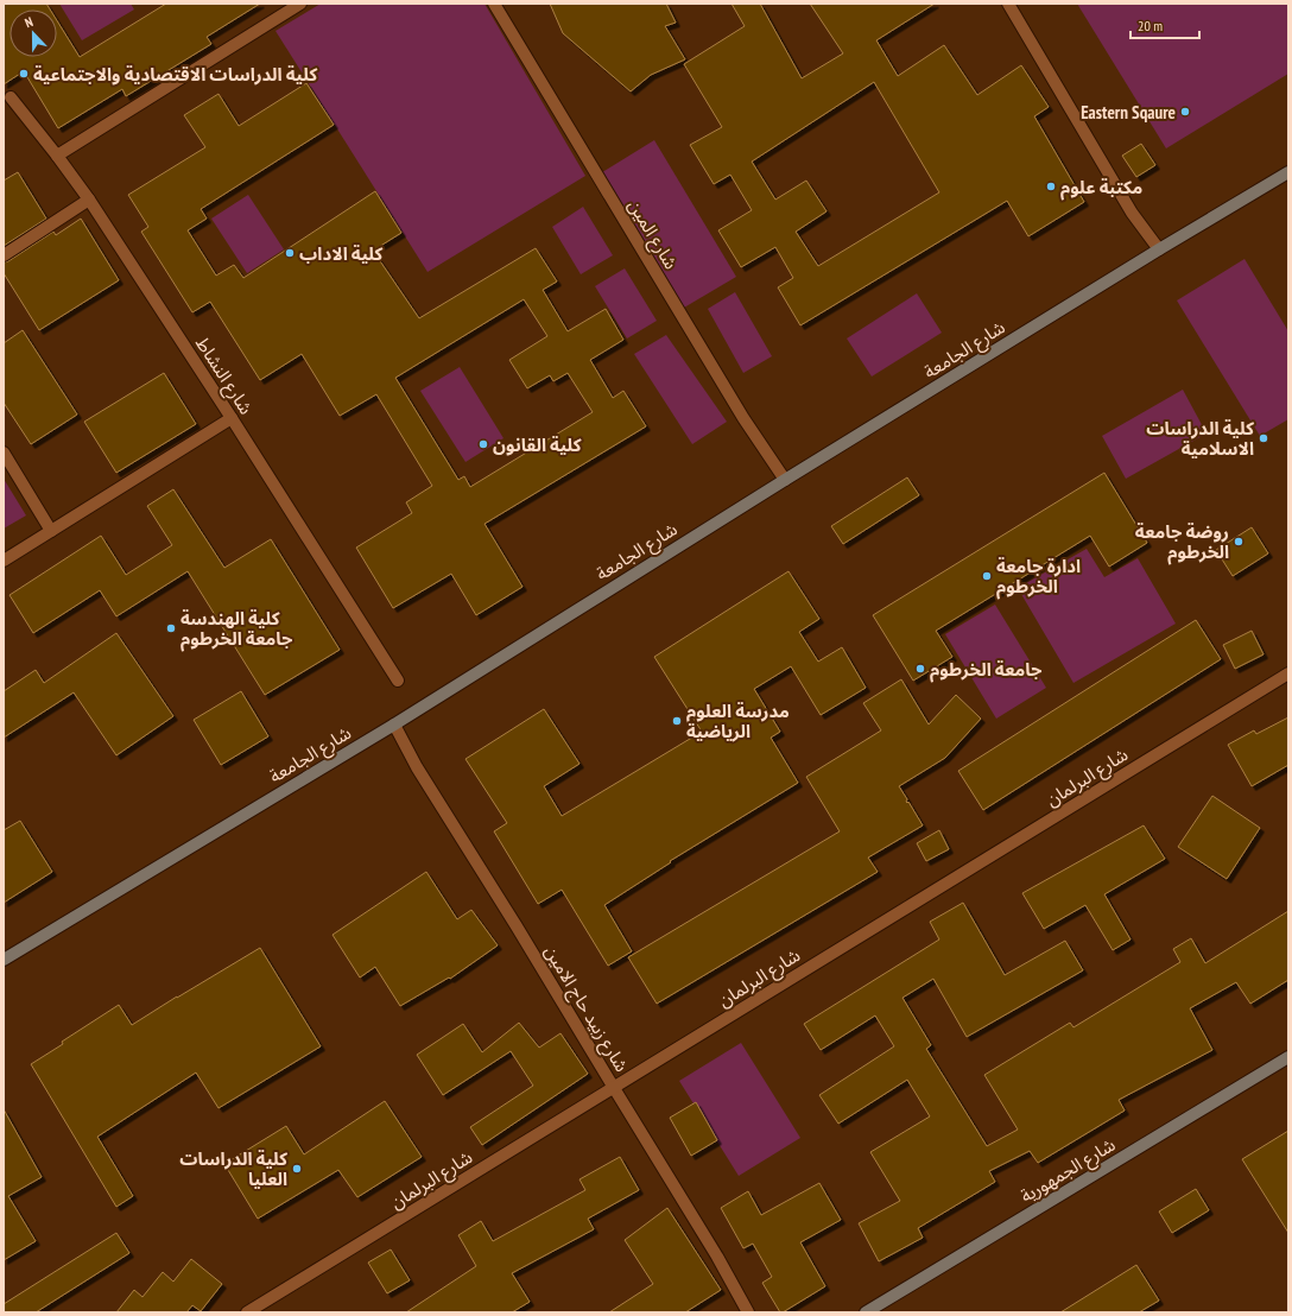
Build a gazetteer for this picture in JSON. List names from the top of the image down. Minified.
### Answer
{"streets":{"main road":["شارع الجامعة","شارع الجمهورية"],"street":["شارع المين","شارع النشاط","شارع البرلمان","شارع زبيد حاج الامين"]},"crossings":[["شارع المين","شارع الجامعة"],["شارع الجامعة","شارع زبيد حاج الامين"],["شارع البرلمان","شارع زبيد حاج الامين"]],"places":["كلية الدراسات الاقتصادية والاجتماعية","Eastern Sqaure","مكتبة علوم","كلية الاداب","كلية الدراسات الاسلامية","كلية القانون","روضة جامعة الخرطوم","ادارة جامعة الخرطوم","كلية الهندسة جامعة الخرطوم","جامعة الخرطوم","مدرسة العلوم الرياضية","كلية الدراسات العليا"],"scale_bar":"20 m","north":"top"}
